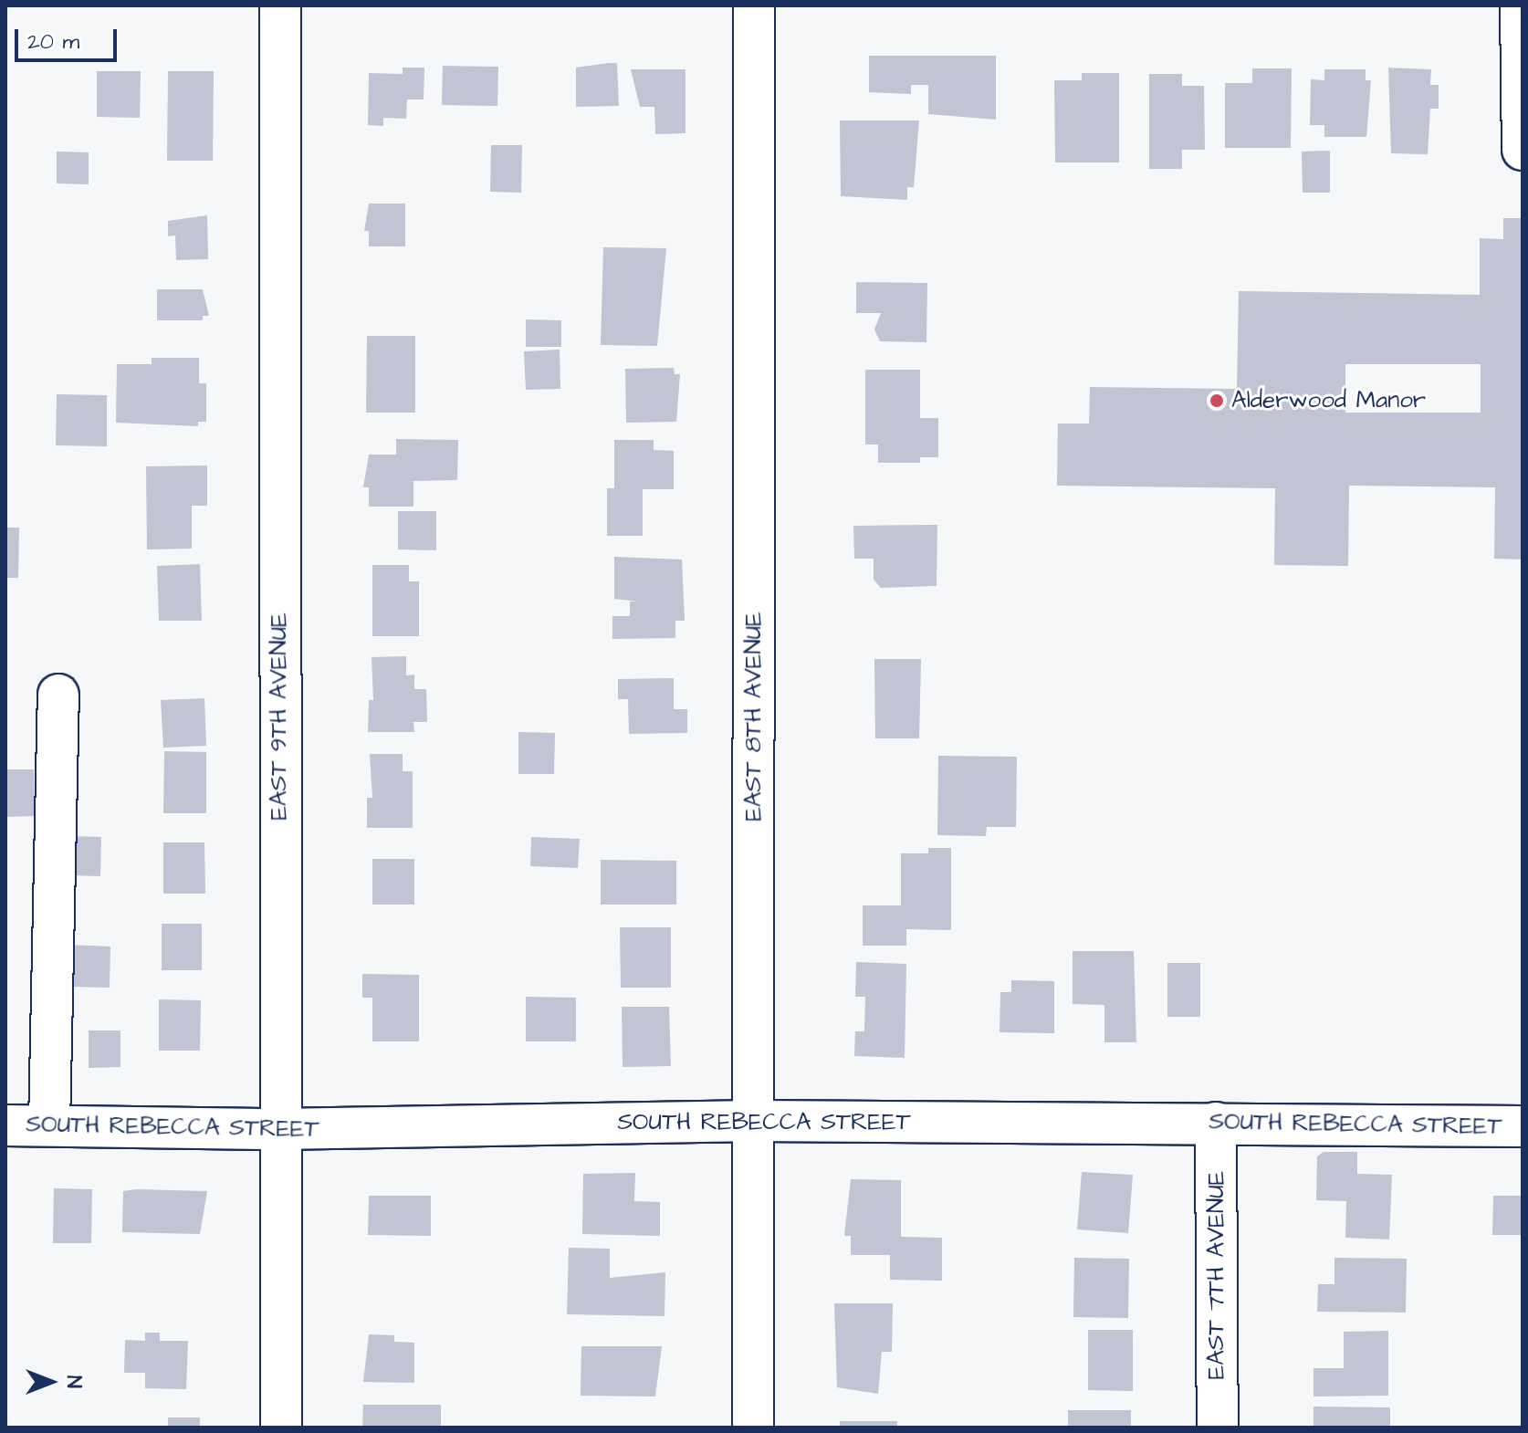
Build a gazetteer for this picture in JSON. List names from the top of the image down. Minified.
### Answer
{"streets":{"street":["EAST 9TH AVENUE","EAST 8TH AVENUE","SOUTH REBECCA STREET","EAST 7TH AVENUE"]},"crossings":[["EAST 9TH AVENUE","SOUTH REBECCA STREET"],["EAST 8TH AVENUE","SOUTH REBECCA STREET"],["SOUTH REBECCA STREET","EAST 7TH AVENUE"]],"places":["Alderwood Manor"],"scale_bar":"20 m","north":"right"}
